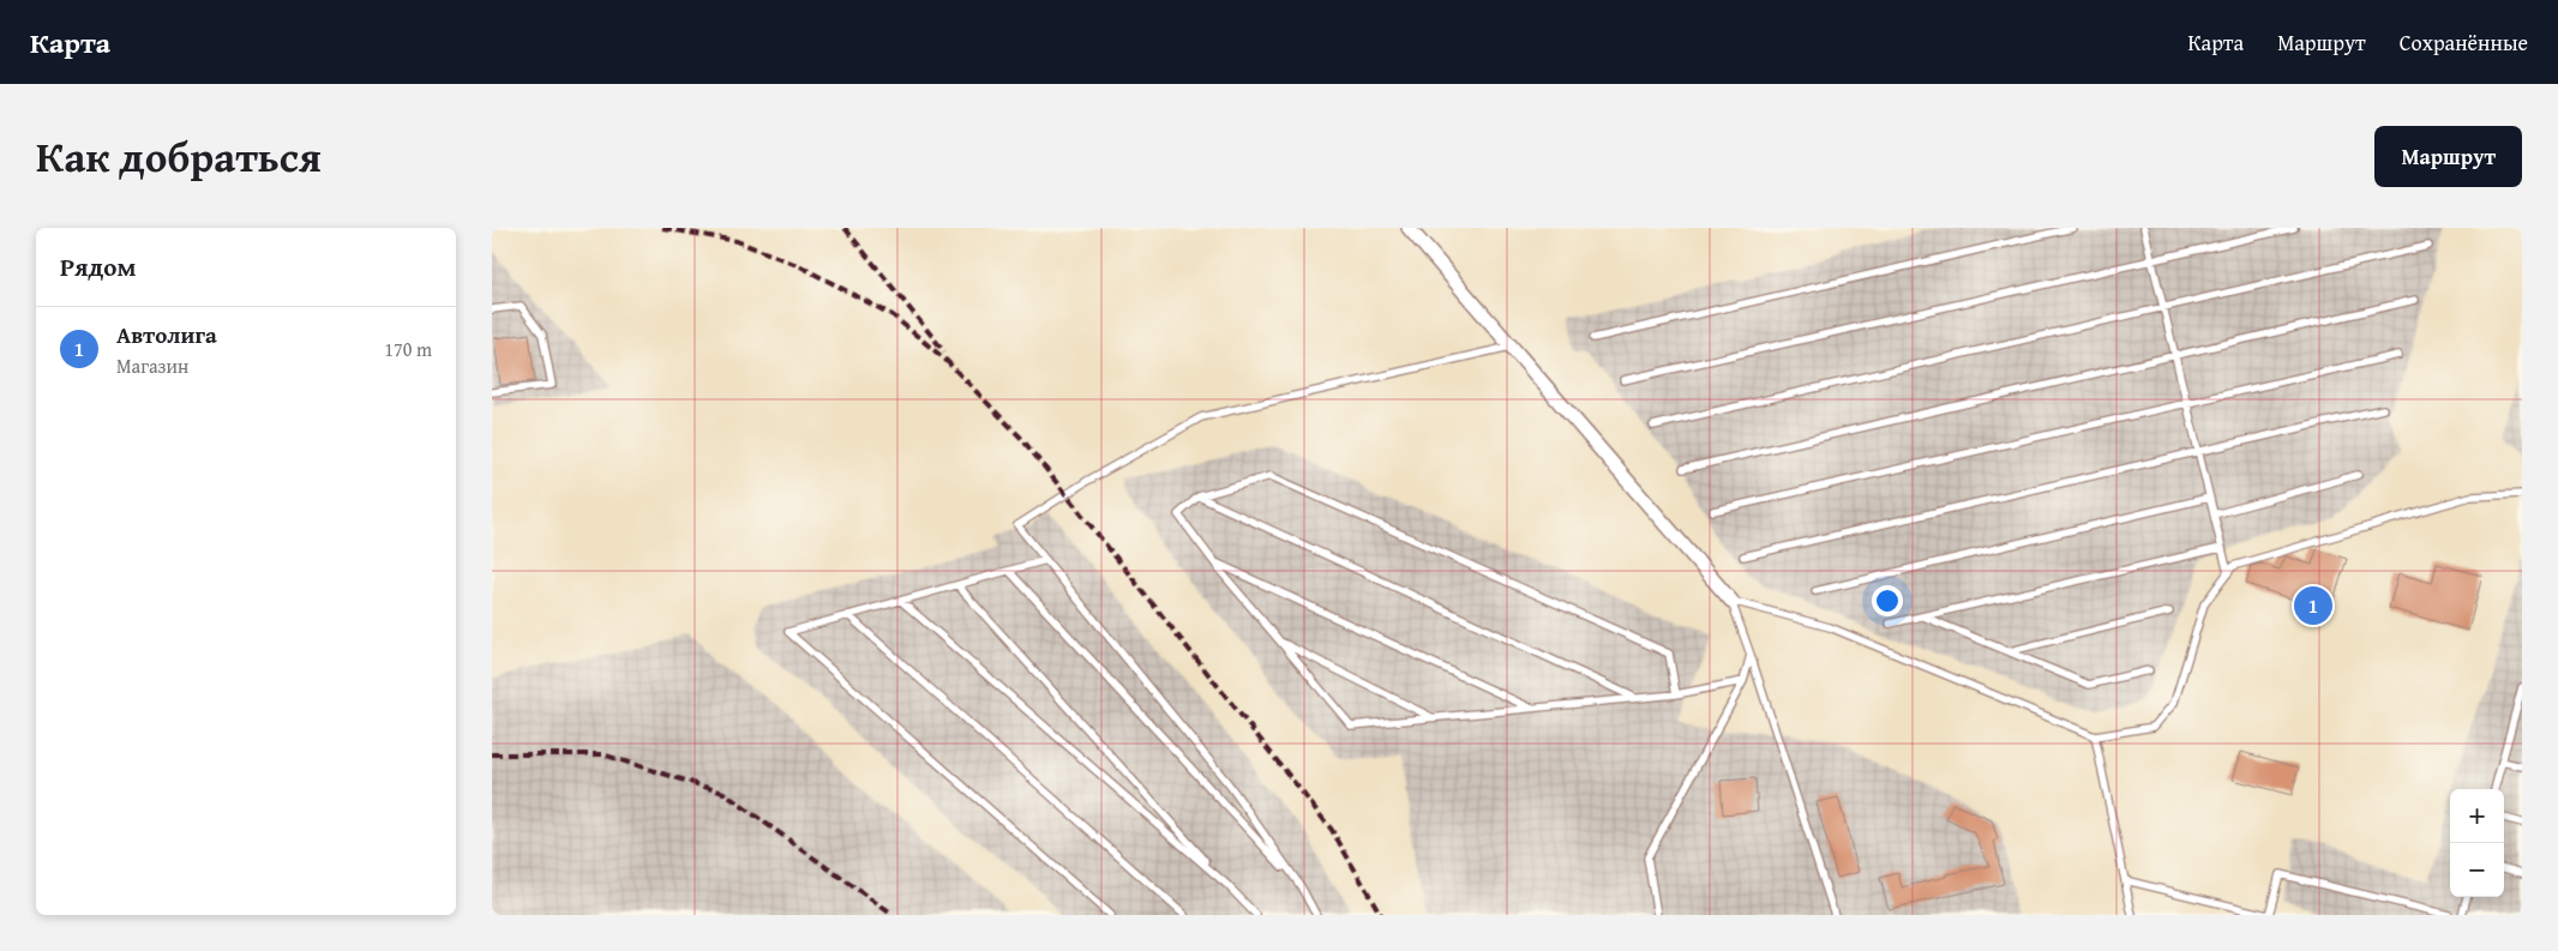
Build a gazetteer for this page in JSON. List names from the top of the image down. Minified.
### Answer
{"page":{"header":"Карта","nav":["Карта","Маршрут","Сохранённые"],"title":"Как добраться","buttons":"Маршрут","heading":"Рядом","list":[{"mark":"1","name":"Автолига","note":"Магазин","value":"170 m"}],"pins":"1","map_buttons":["+","−"]}}
